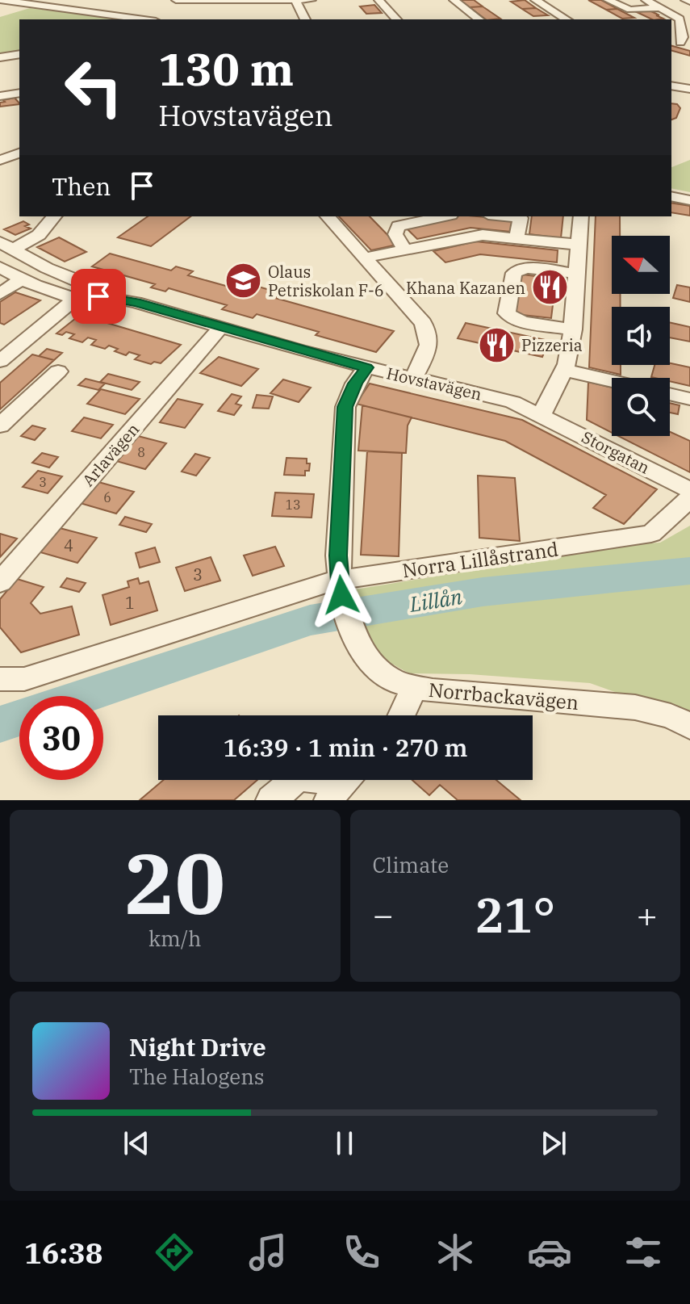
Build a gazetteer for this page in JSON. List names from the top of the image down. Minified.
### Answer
{"streets":{"street":["Hovstavägen","Storgatan","Arlavägen","Norra Lillåstrand","Norrbackavägen"]},"crossings":[["Hovstavägen","Storgatan"],["Hovstavägen","Arlavägen"],["Hovstavägen","Norrbackavägen"],["Norra Lillåstrand","Norrbackavägen"]],"water":["Lillån"],"places":{"school or university":["Olaus Petriskolan F-6"],"restaurant":["Khana Kazanen","Pizzeria"]},"house_numbers":["8","3","6","13","4","3","1"],"north":"left","page":{"turn":["130 m","Hovstavägen"],"then":"Then","limit":"30","trip":"16:39 · 1 min · 270 m","tile":[["20","km/h"],"Climate"],"heat":["−","21°","+"],"song":["Night Drive","The Halogens"],"tabs":"16:38"}}
